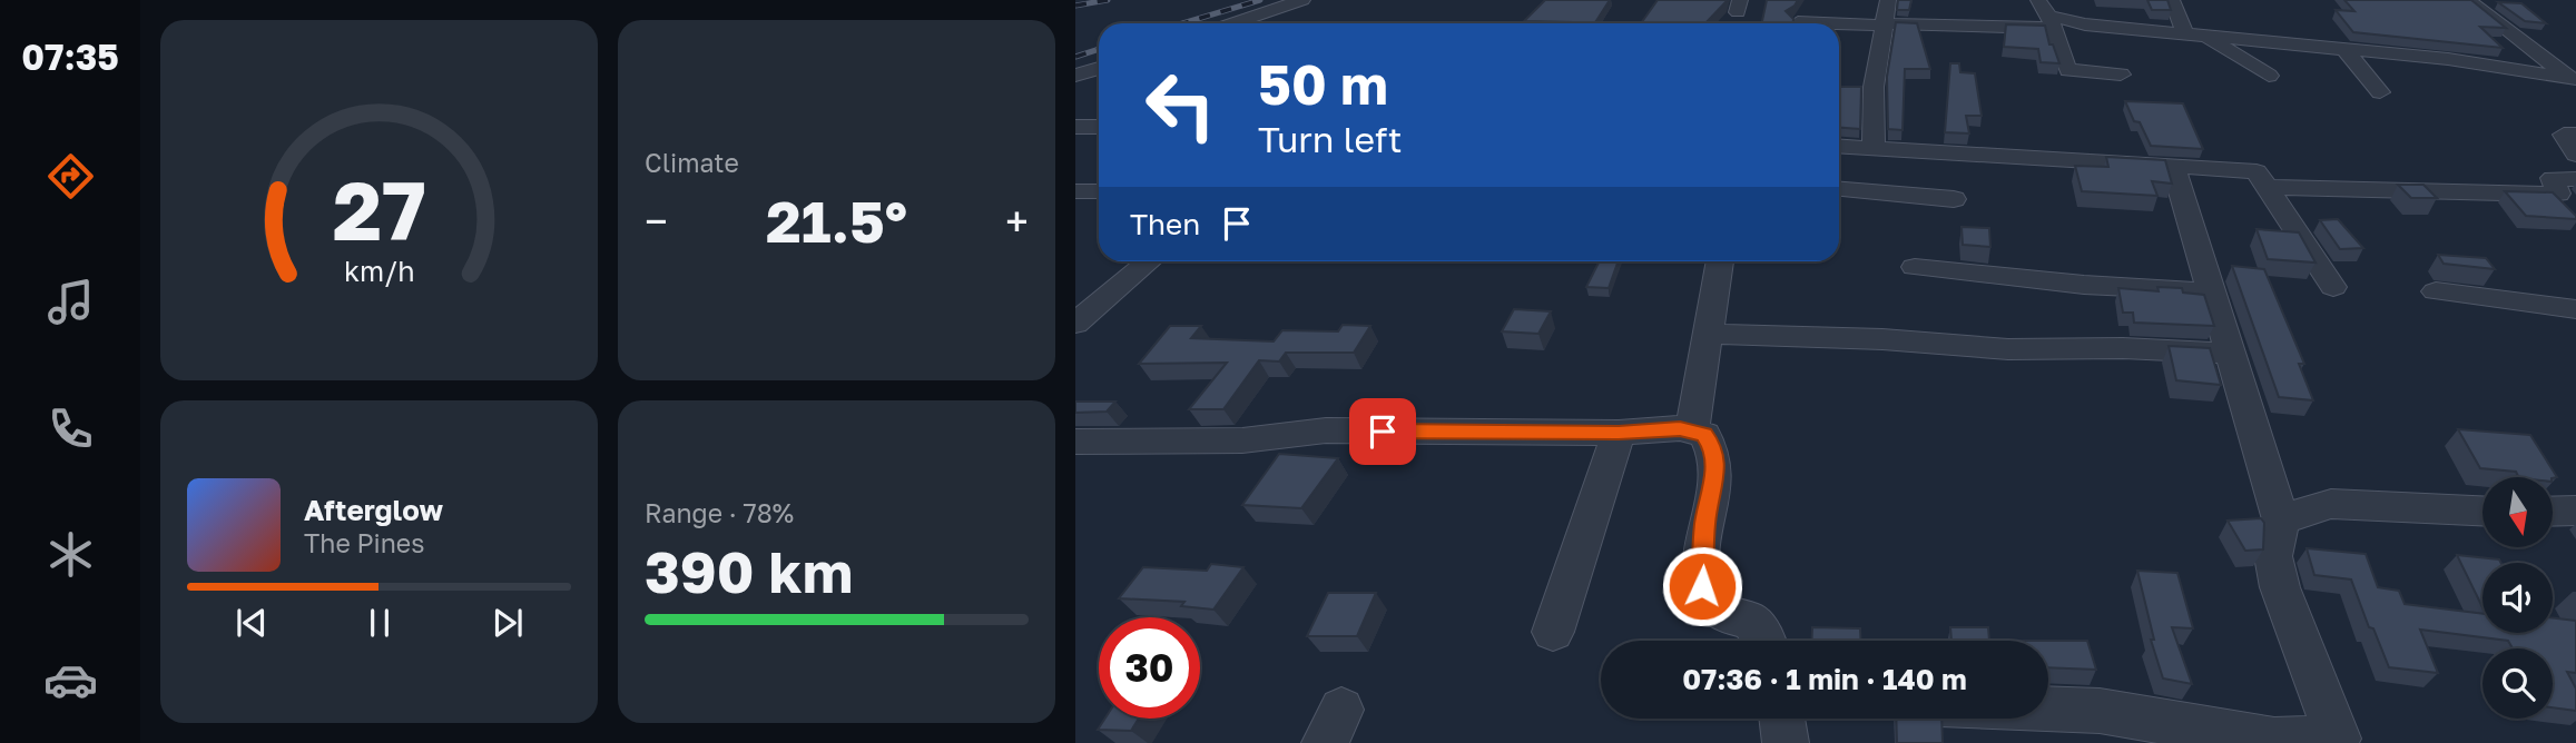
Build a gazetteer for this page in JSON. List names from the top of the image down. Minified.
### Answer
{"north":"bottom","page":{"tabs":"07:35","tile":["Climate",["Range · 78%","390 km"]],"turn":["50 m","Turn left"],"then":"Then","heat":["−","21.5°","+"],"song":["Afterglow","The Pines"],"limit":"30","trip":"07:36 · 1 min · 140 m","gauge":["27","km/h"]}}
